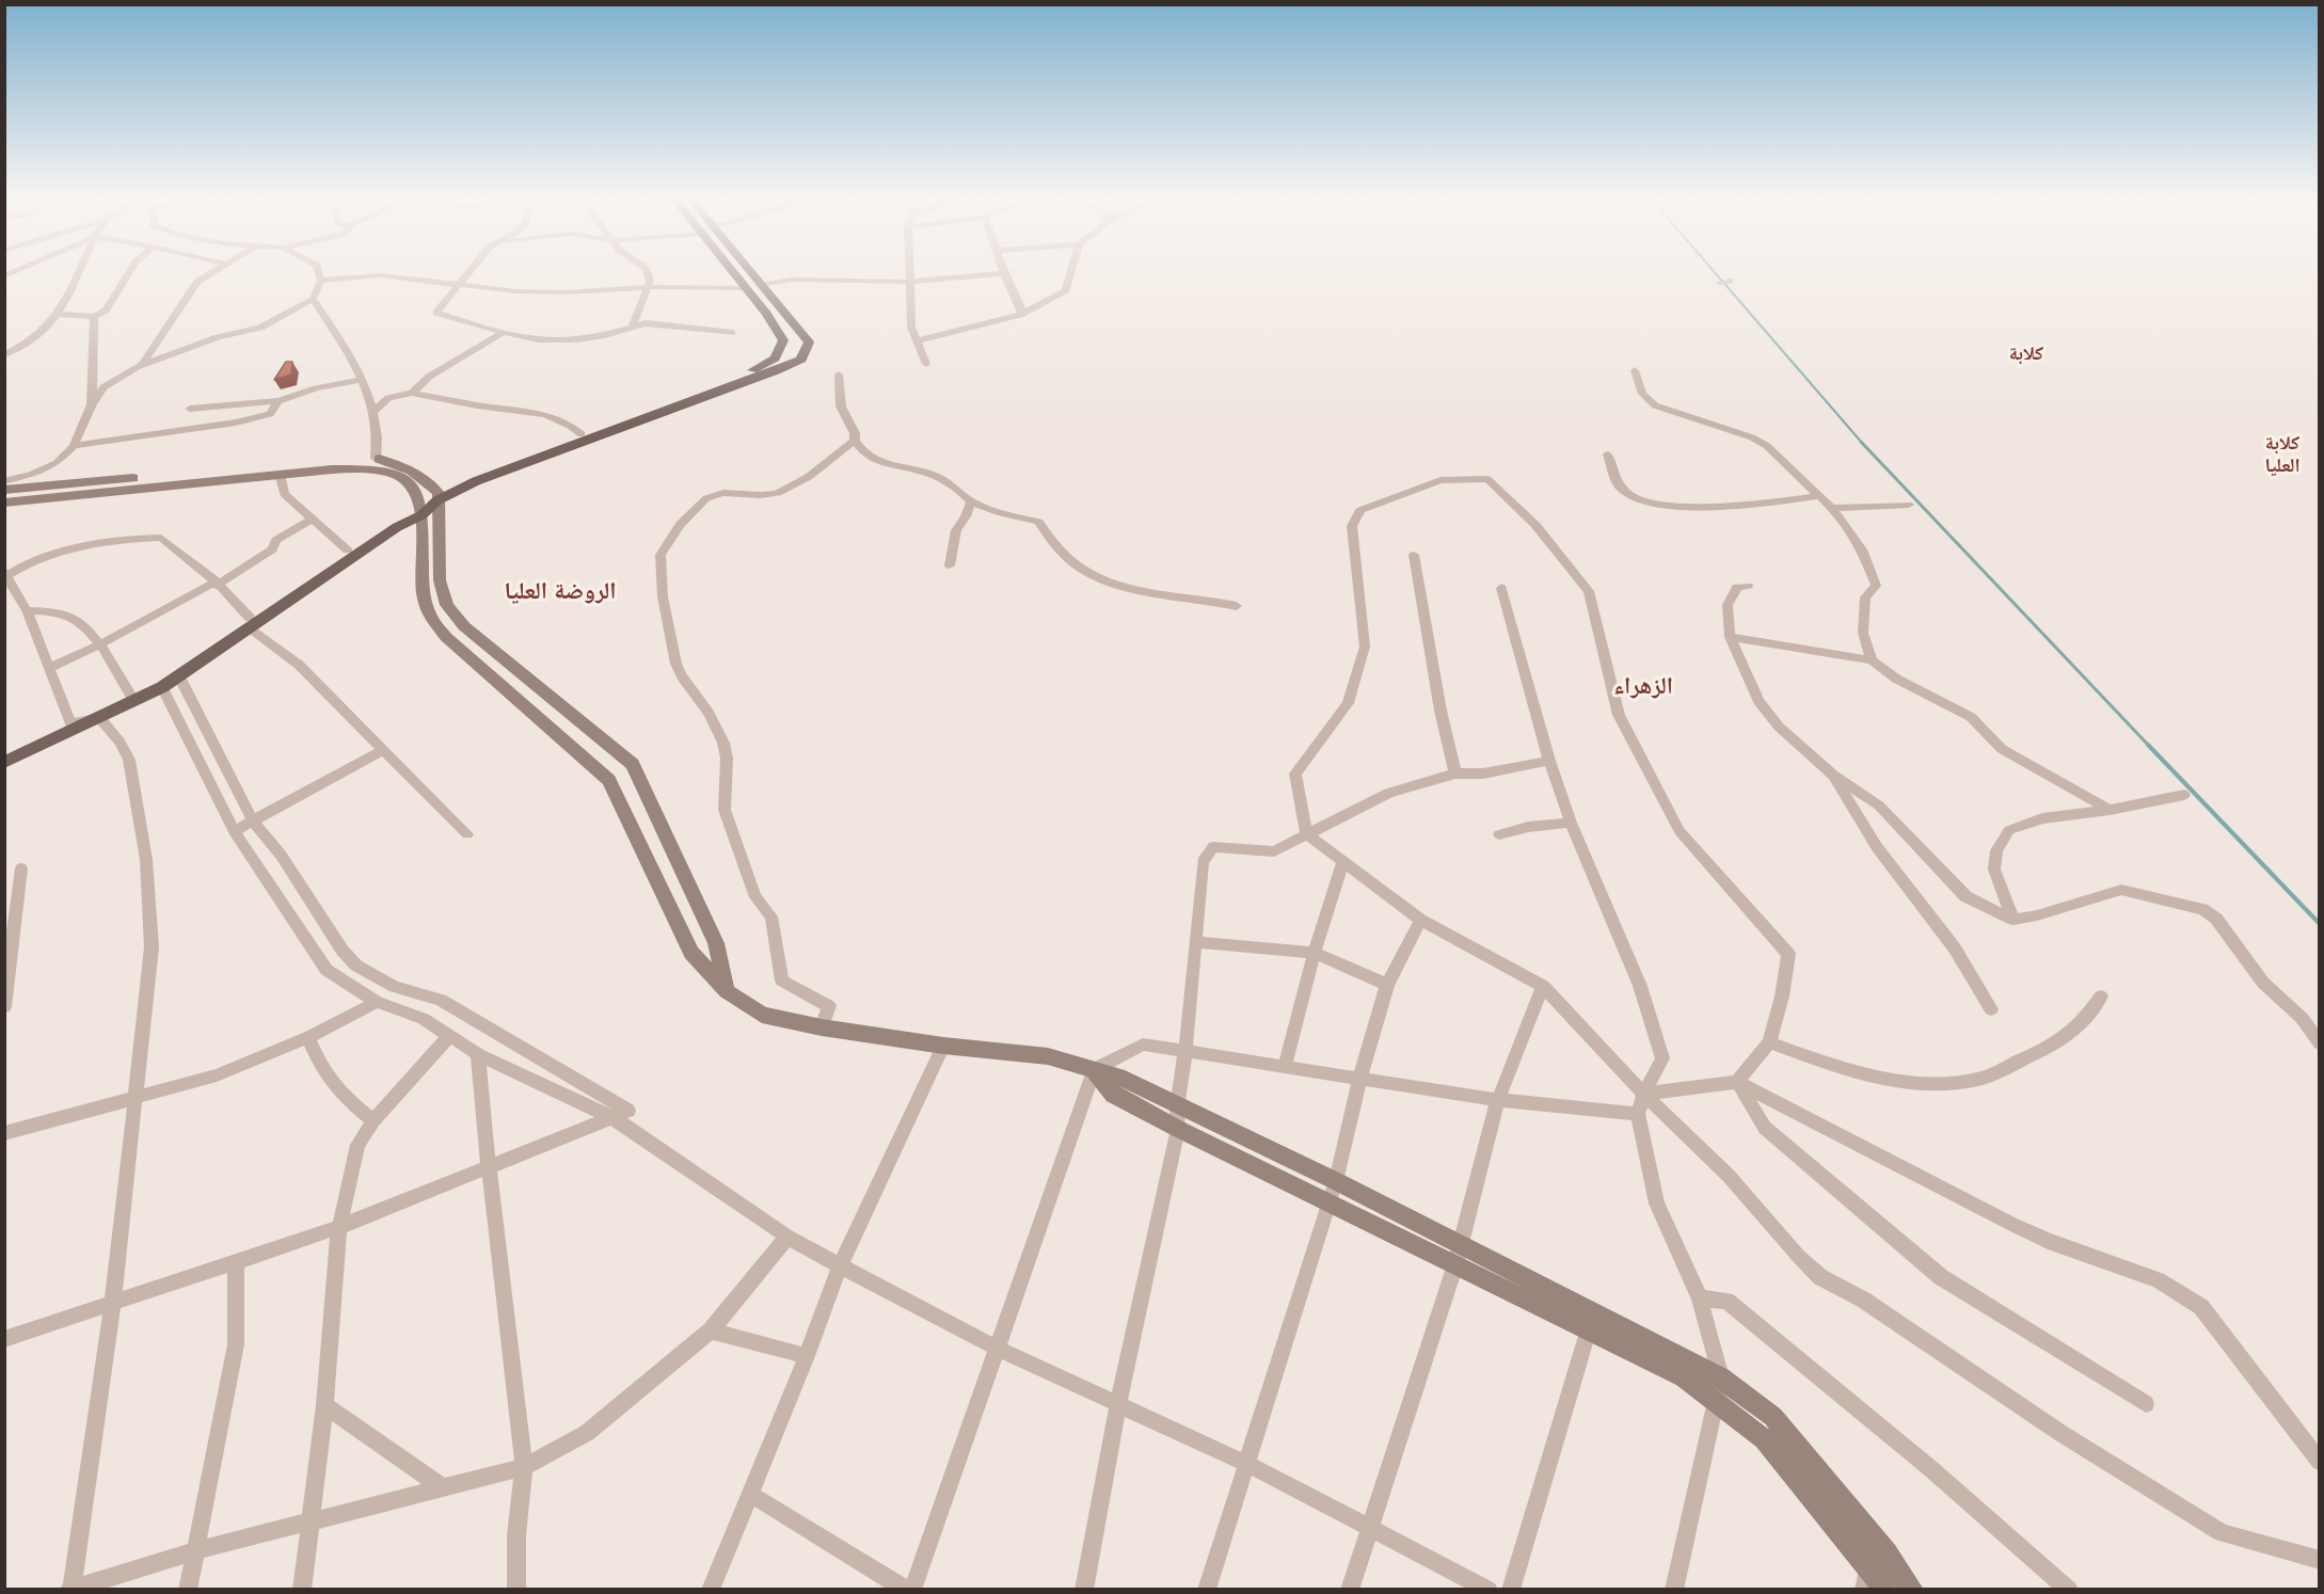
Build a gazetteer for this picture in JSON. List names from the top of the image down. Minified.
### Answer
{"districts":["كلابة","كلابة العليا","الروضة العليا","الزهراء"]}
